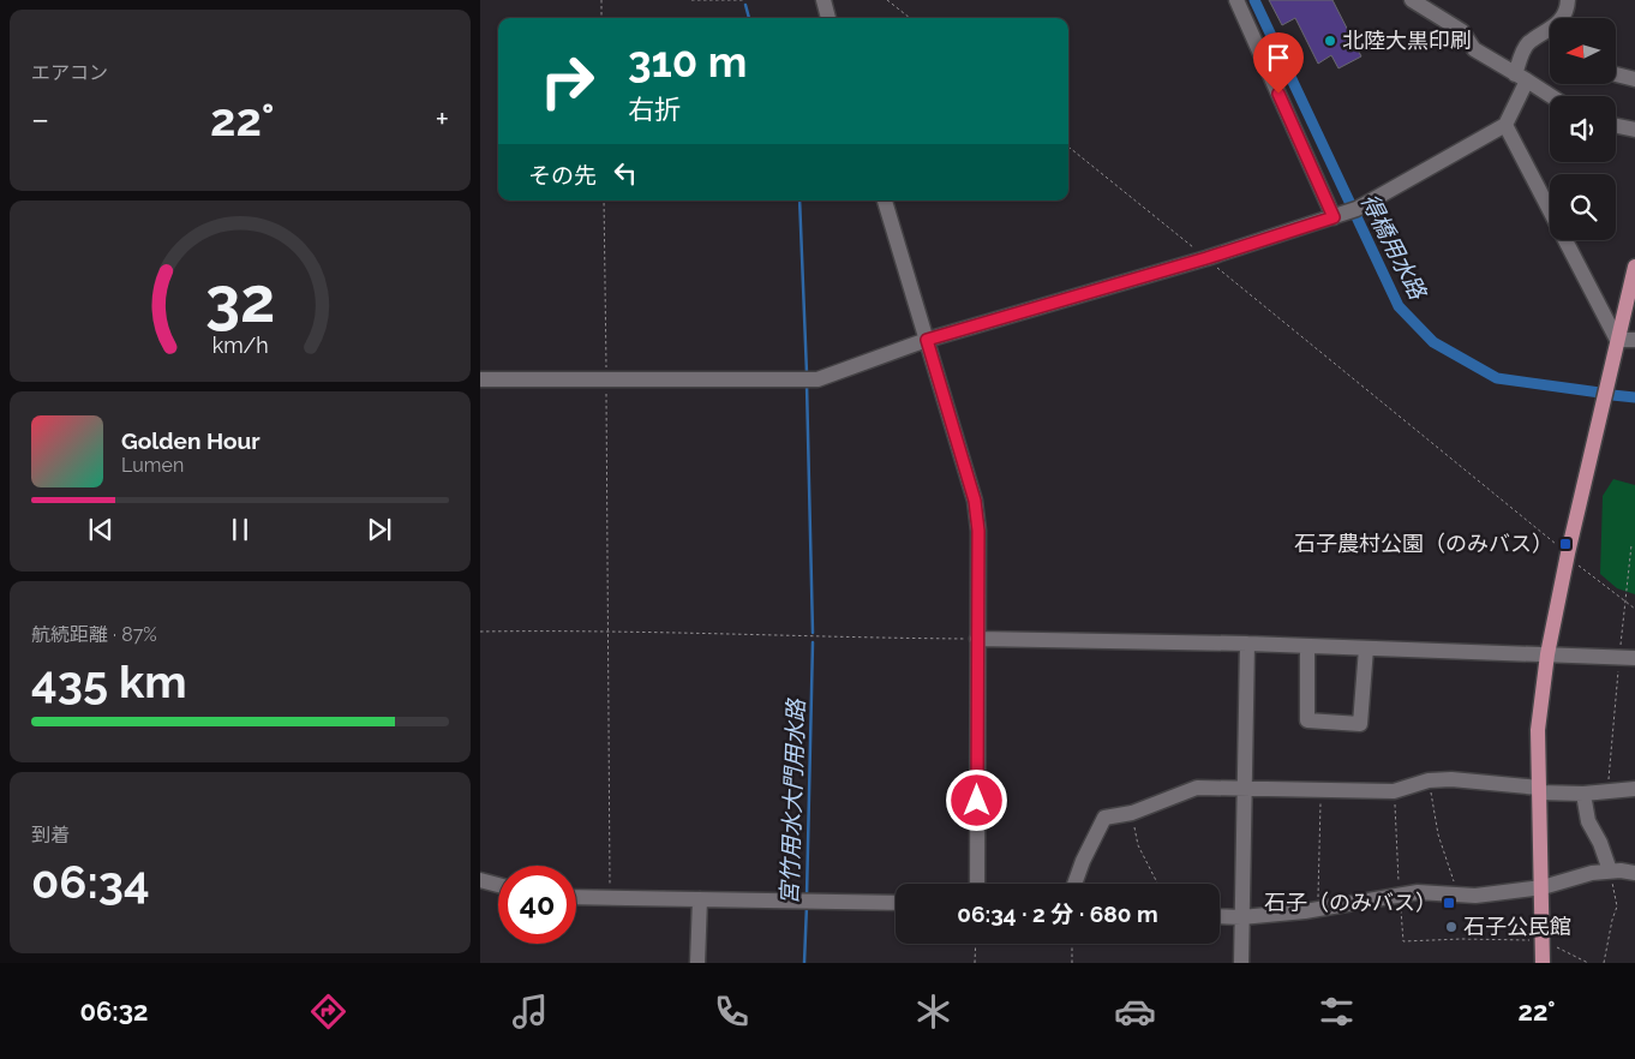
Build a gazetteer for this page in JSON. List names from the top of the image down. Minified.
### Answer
{"water":["得橋用水路","宮竹用水大門用水路"],"places":{"other":["北陸大黒印刷","石子公民館"],"transit":["石子農村公園（のみバス）","石子（のみバス）"]},"north":"left","page":{"tile":["エアコン",["航続距離 · 87%","435 km"],["到着","06:34"]],"turn":["310 m","右折"],"heat":["−","22°","+"],"then":"その先","song":["Golden Hour","Lumen"],"limit":"40","trip":"06:34 · 2 分 · 680 m","tabs":["06:32","22°"],"gauge":["32","km/h"]}}
